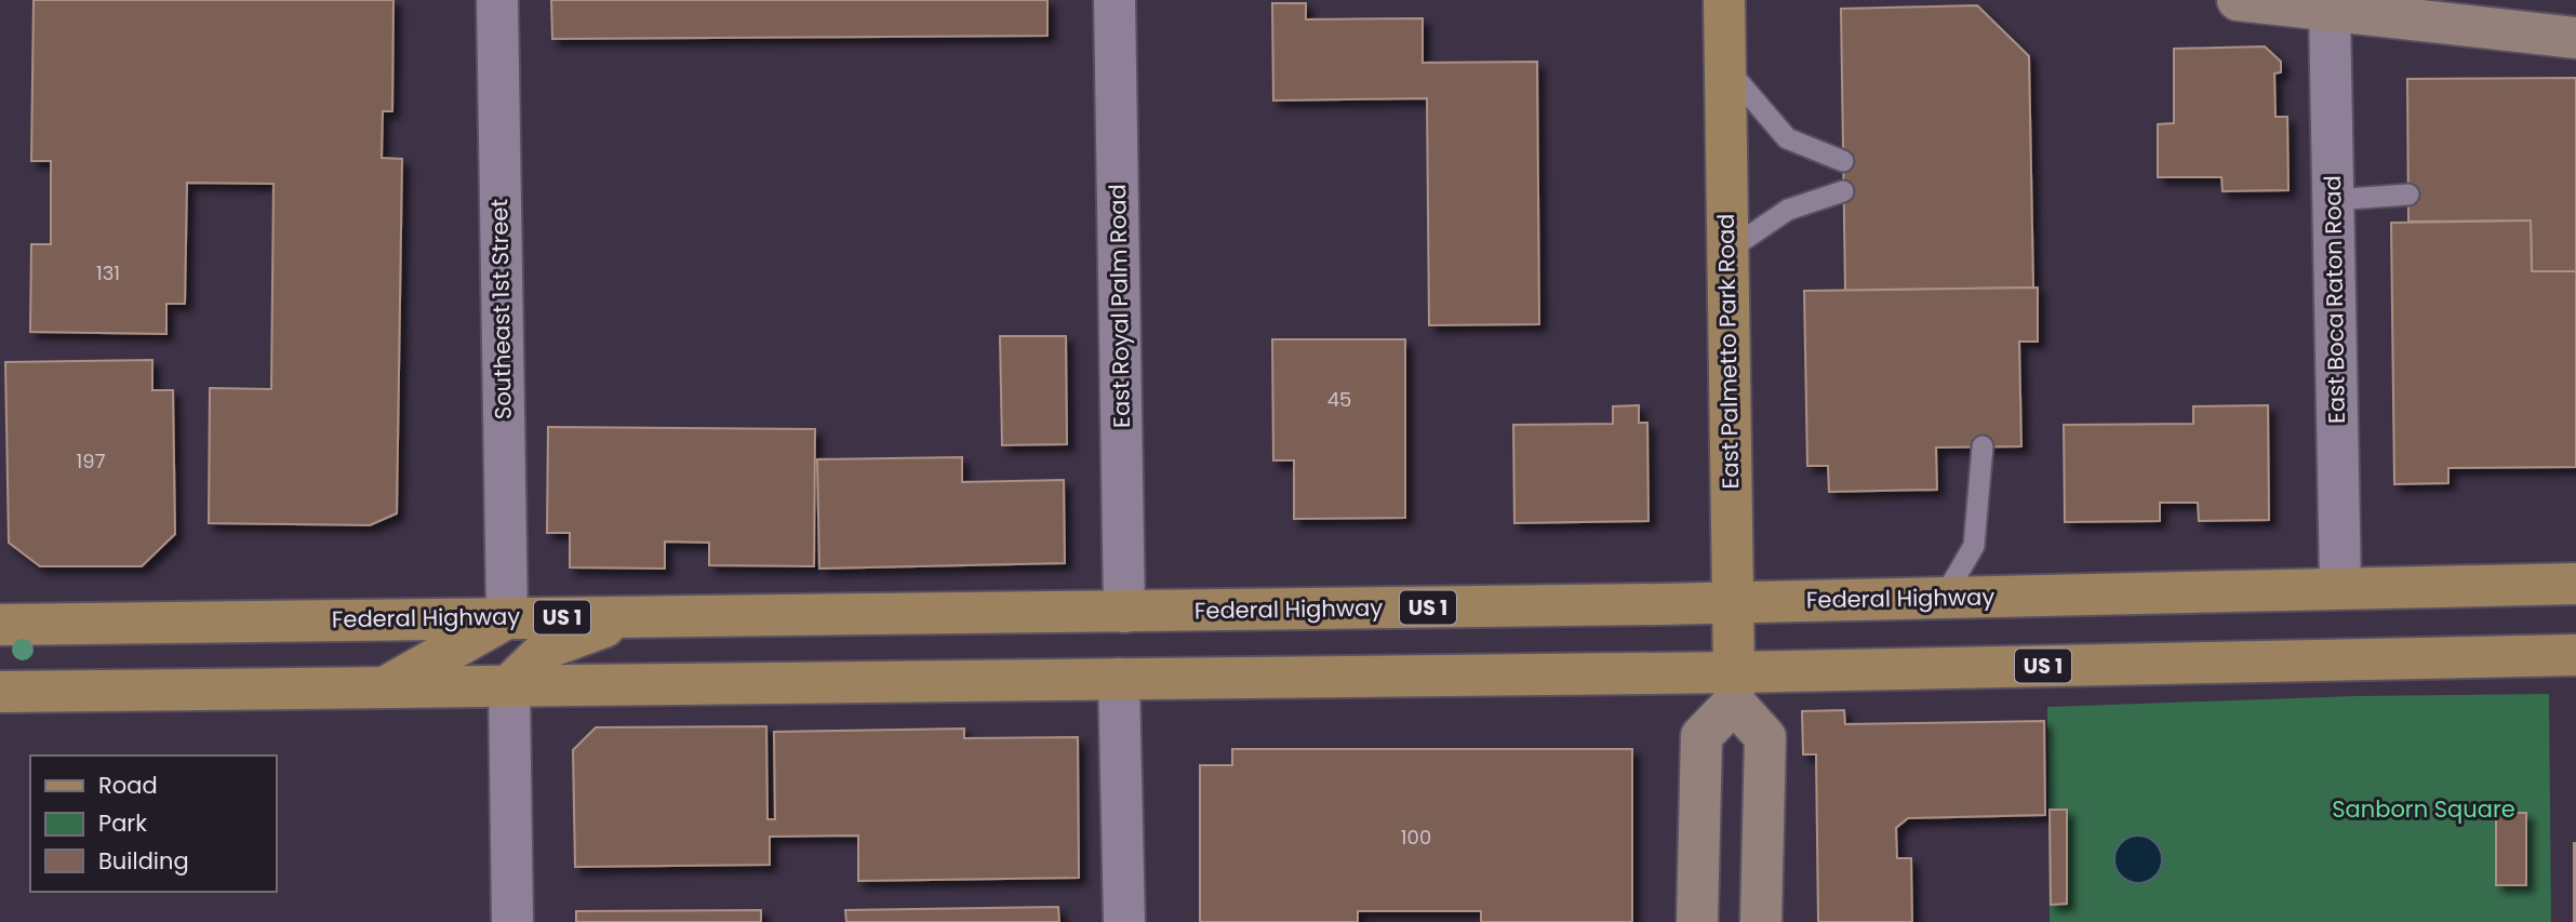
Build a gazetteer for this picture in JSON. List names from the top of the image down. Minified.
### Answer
{"streets":{"main road":["East Palmetto Park Road","Federal Highway","US 1"],"street":["East Boca Raton Road","East Royal Palm Road","Southeast 1st Street"]},"crossings":[["East Boca Raton Road","Federal Highway"],["East Royal Palm Road","Federal Highway"],["Southeast 1st Street","Federal Highway"],["East Palmetto Park Road","Federal Highway"],["East Palmetto Park Road","US 1"]],"parks":["Sanborn Square"],"house_numbers":["131","45","197","100"],"legend":["Road","Park","Building"]}
